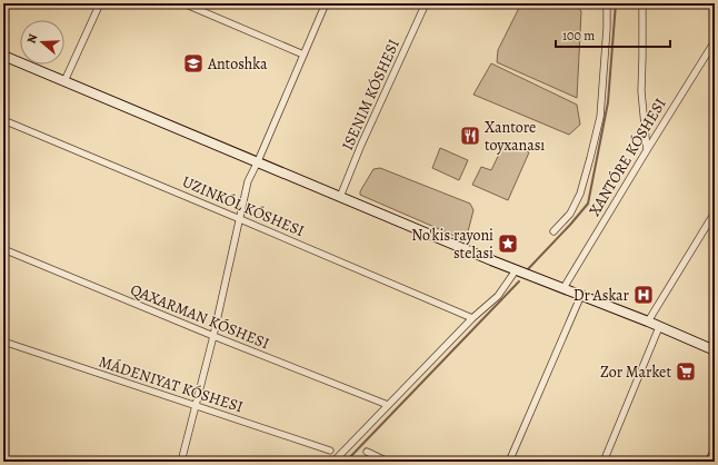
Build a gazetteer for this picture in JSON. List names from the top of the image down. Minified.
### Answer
{"streets":{"street":["ISENIM KÓSHESI","XANTÓRE KÓSHESI","QAXARMAN KÓSHESI","MÁDENIYAT KÓSHESI"]},"places":{"school or university":["Antoshka"],"restaurant":["Xantore toyxanası"],"place":["No'kis rayoni stelasi"],"hospital":["Dr Askar"],"supermarket":["Zor Market"]},"scale_bar":"100 m","north":"left"}
